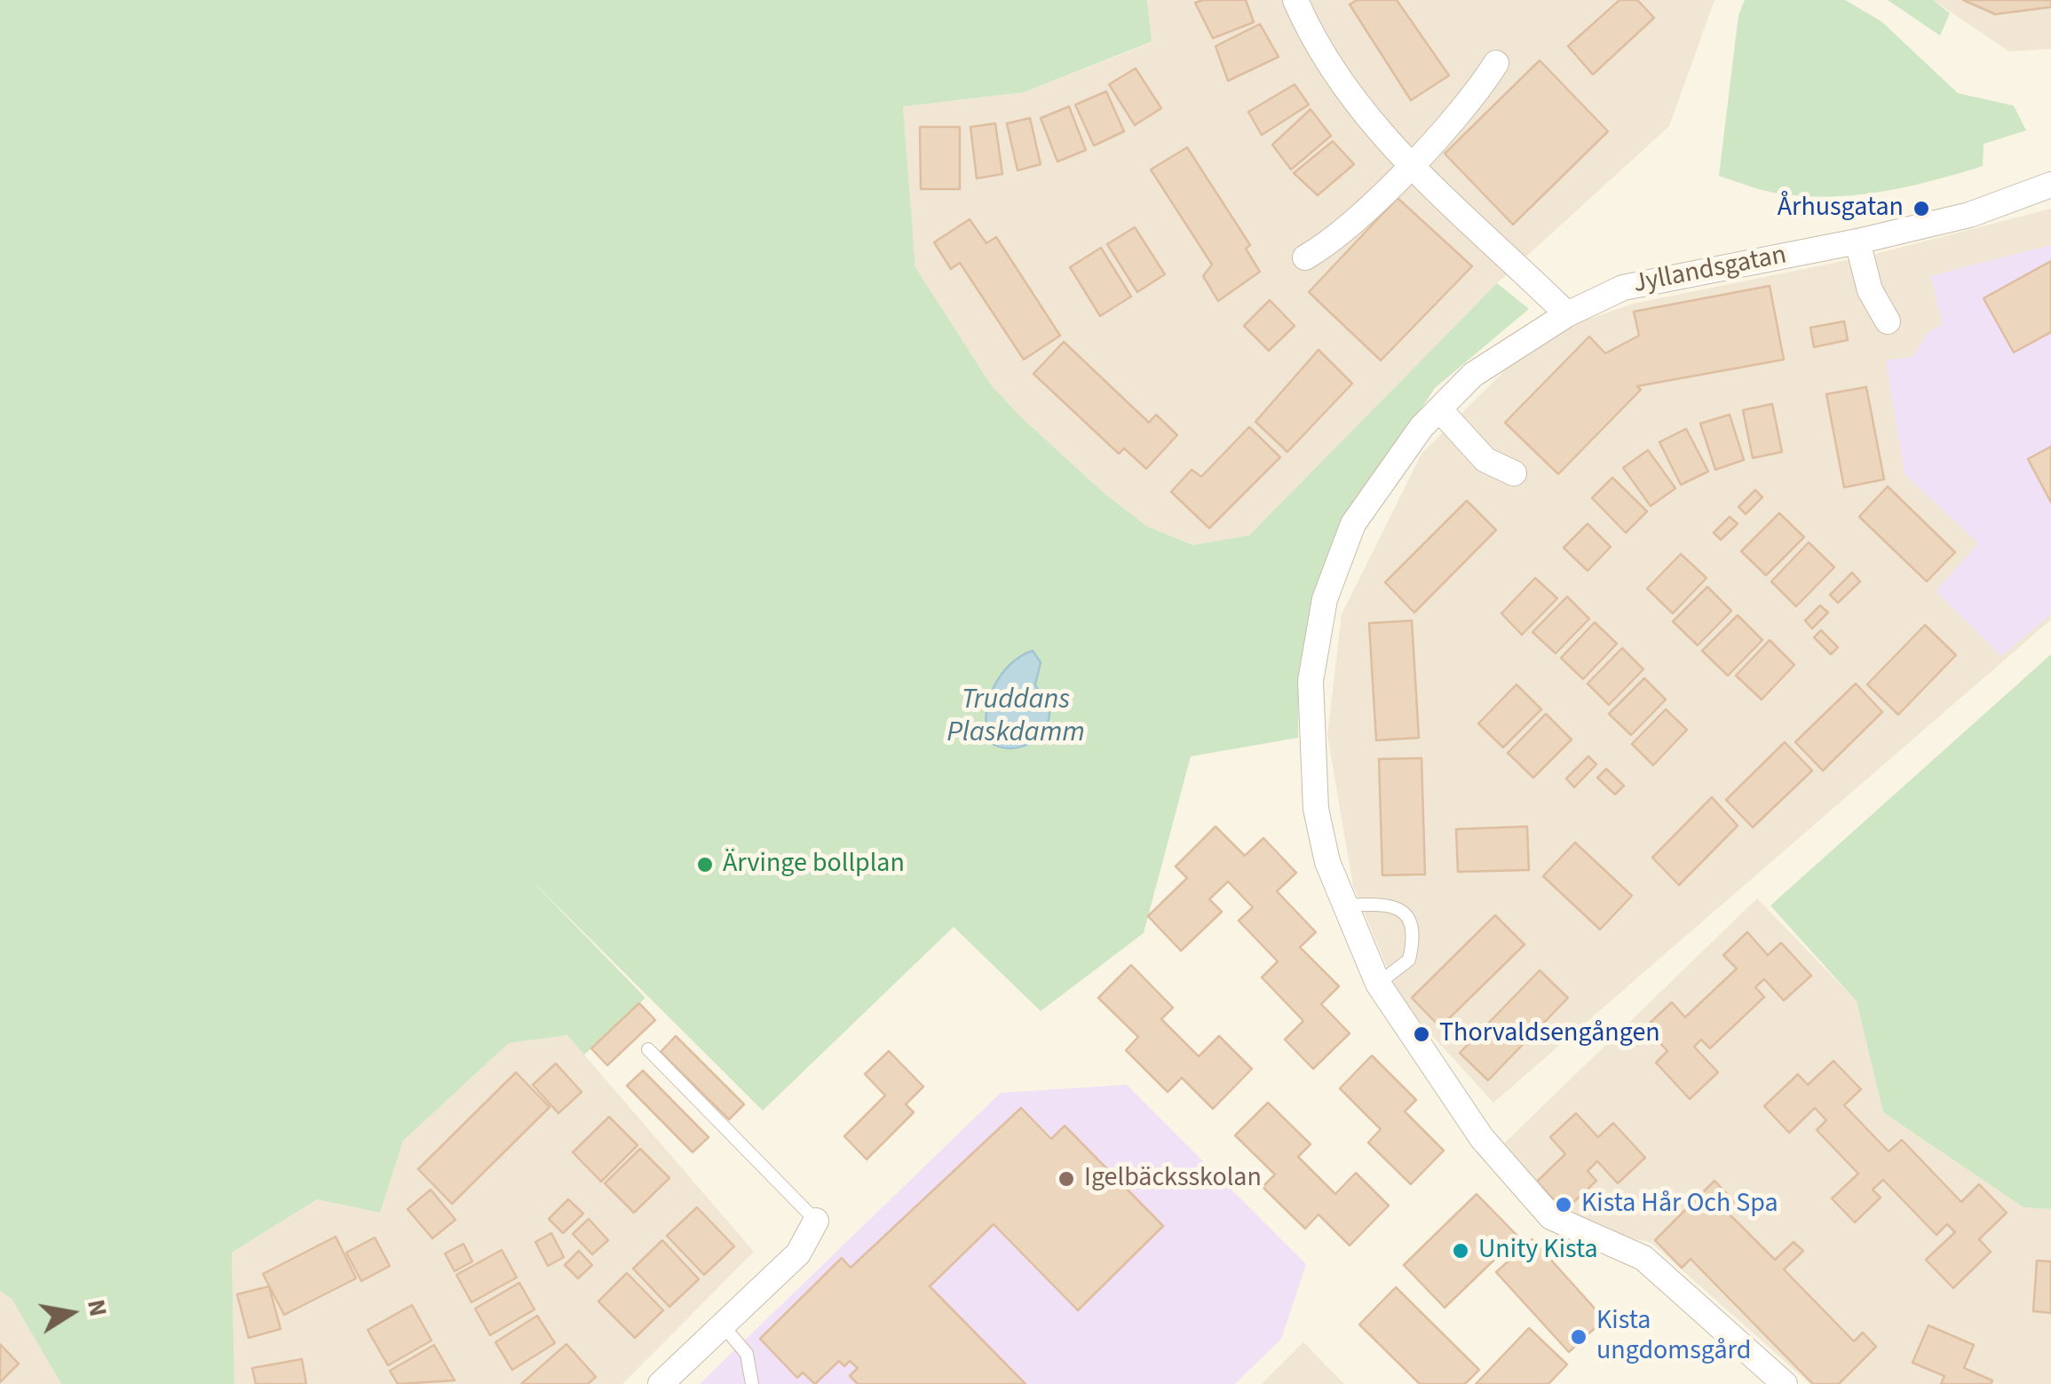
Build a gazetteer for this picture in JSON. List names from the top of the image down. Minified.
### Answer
{"streets":{"street":["Jyllandsgatan"]},"water":["Truddans Plaskdamm"],"places":["Århusgatan","Ärvinge bollplan","Thorvaldsengången","Igelbäcksskolan","Kista Hår Och Spa","Unity Kista","Kista ungdomsgård"],"north":"right"}
